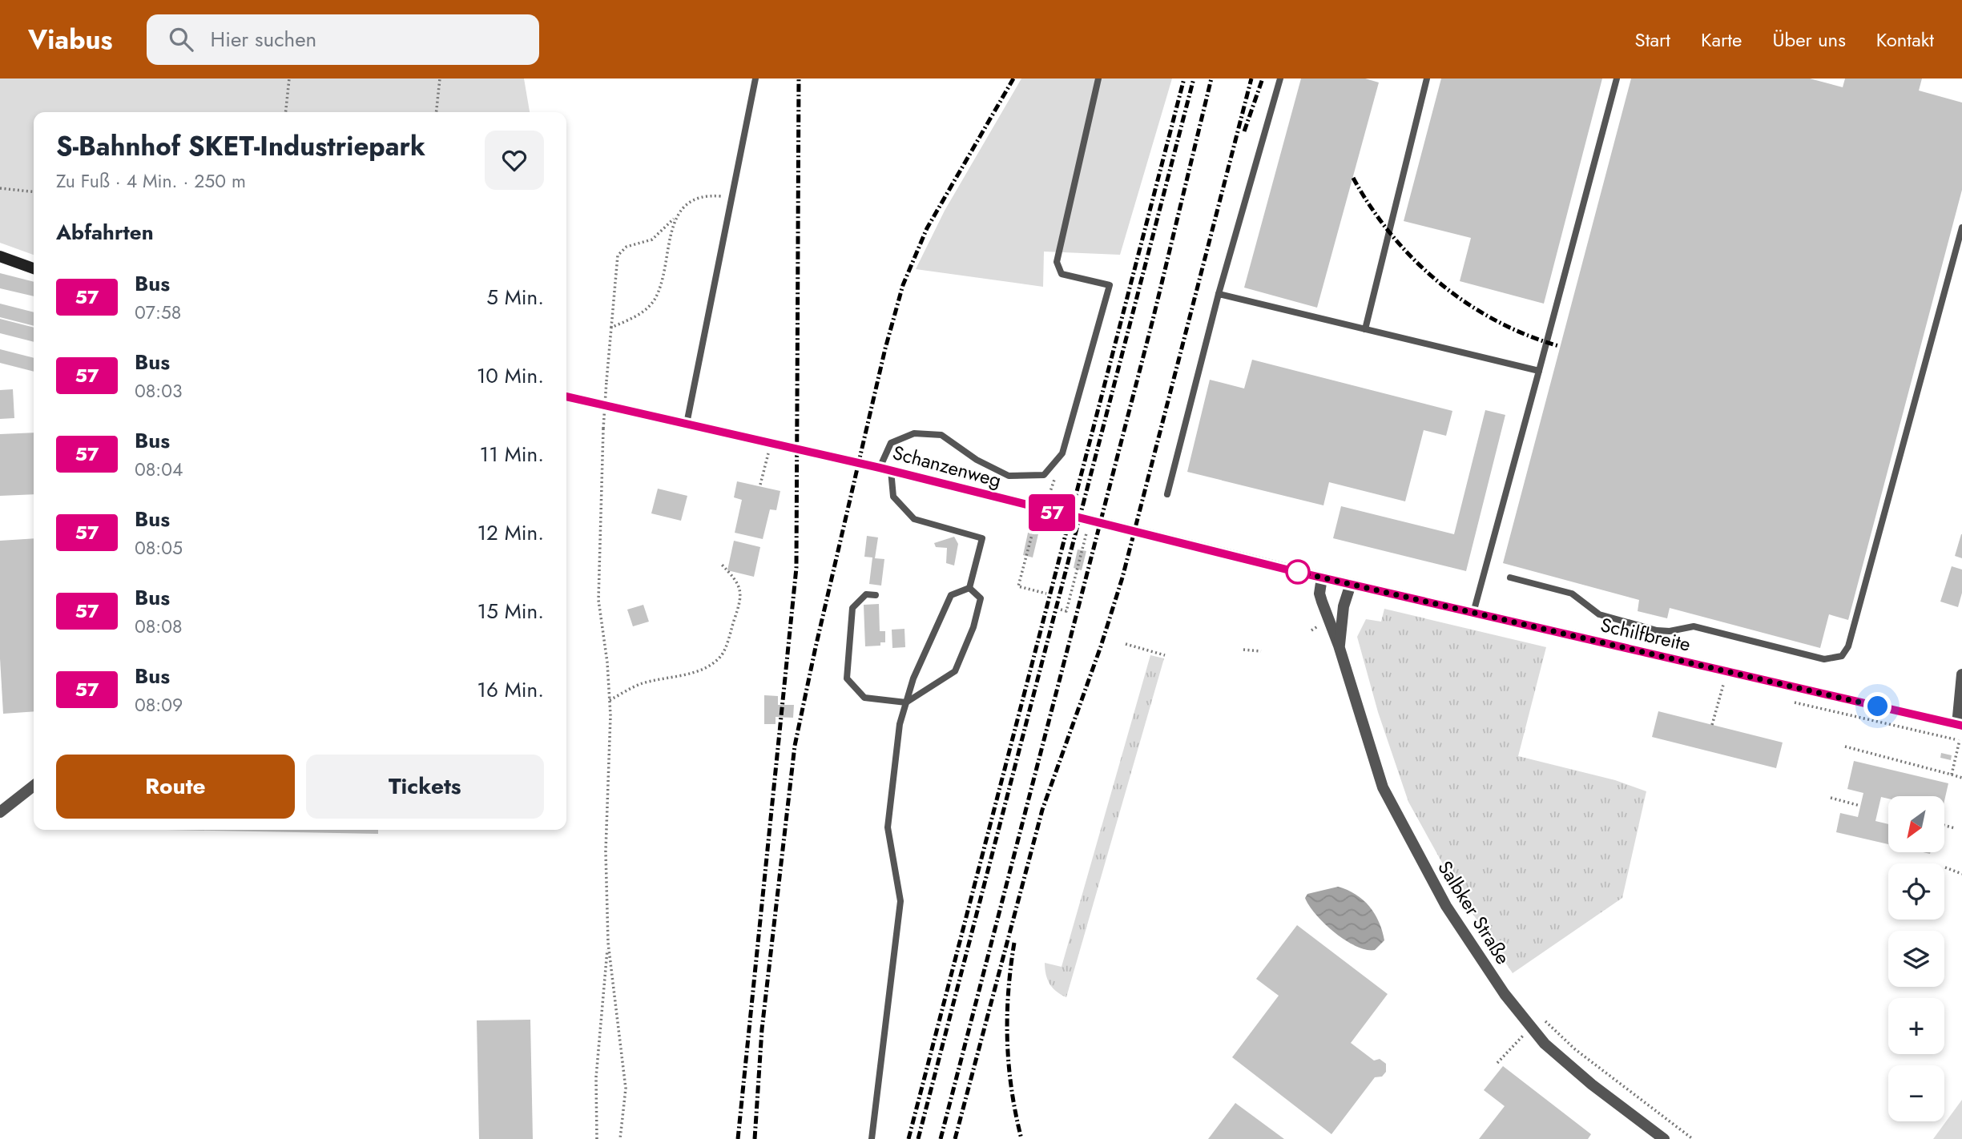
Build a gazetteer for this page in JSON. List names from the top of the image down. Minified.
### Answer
{"streets":{"main road":["Schanzenweg","Schilfbreite"],"street":["Salbker Straße"]},"crossings":[["Schanzenweg","Schilfbreite"],["Schanzenweg","Salbker Straße"],["Schilfbreite","Salbker Straße"]],"lines":["bus line 57"],"north":"bottom left","page":{"header":"Viabus","search":"Hier suchen","nav":["Start","Karte","Über uns","Kontakt"],"on_map":"57","heading":[["S-Bahnhof SKET-Industriepark","Zu Fuß · 4 Min. · 250 m"],"Abfahrten"],"list":[{"mark":"57","name":"Bus","note":"07:58","value":"5 Min."},{"mark":"57","name":"Bus","note":"08:03","value":"10 Min."},{"mark":"57","name":"Bus","note":"08:04","value":"11 Min."},{"mark":"57","name":"Bus","note":"08:05","value":"12 Min."},{"mark":"57","name":"Bus","note":"08:08","value":"15 Min."},{"mark":"57","name":"Bus","note":"08:09","value":"16 Min."}],"buttons":["Route","Tickets"],"map_buttons":["+","−"]}}
